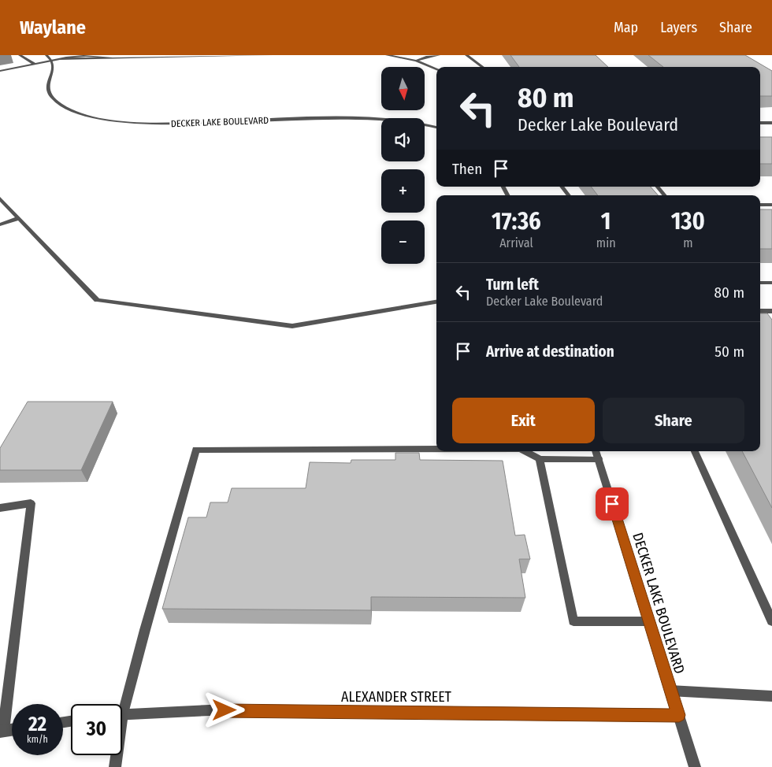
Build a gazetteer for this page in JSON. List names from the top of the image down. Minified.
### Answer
{"streets":{"street":["DECKER LAKE BOULEVARD","ALEXANDER STREET"]},"crossings":[["DECKER LAKE BOULEVARD","ALEXANDER STREET"]],"north":"bottom","page":{"header":"Waylane","nav":["Map","Layers","Share"],"map_buttons":["+","−"],"turn":["80 m","Decker Lake Boulevard"],"then":"Then","eta":["17:36","Arrival","1","min","130","m"],"list":[{"name":"Turn left","note":"Decker Lake Boulevard","value":"80 m"},{"name":"Arrive at destination","value":"50 m"}],"buttons":["Exit","Share"],"speed":"22 km/h","limit":"30"}}
